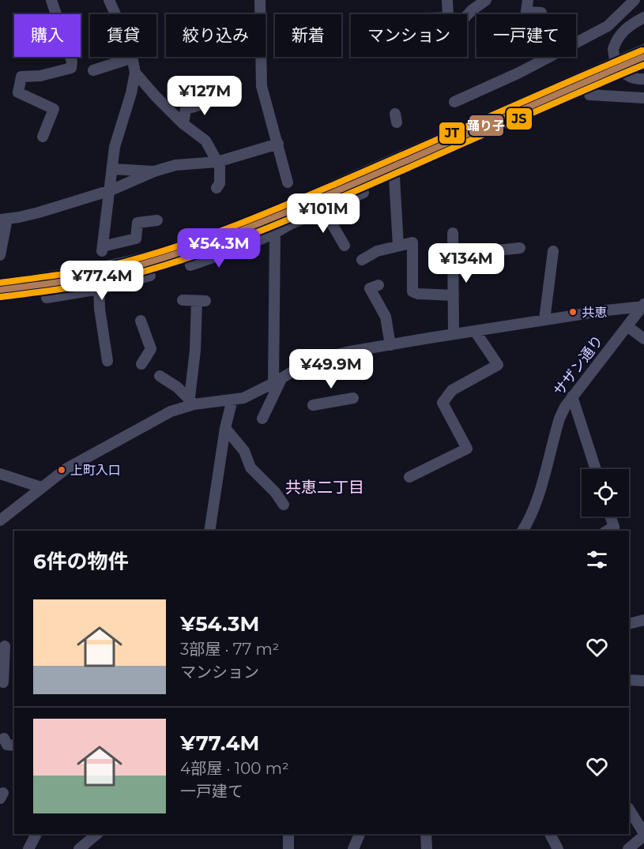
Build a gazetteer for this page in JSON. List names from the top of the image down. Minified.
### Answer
{"streets":{"street":["サザン通り"]},"districts":["共恵二丁目"],"places":["共恵","上町入口"],"lines":["transit line JT","transit line 踊り子","transit line JS"],"page":{"chip":["購入","賃貸","絞り込み","新着","マンション","一戸建て"],"price":["¥127M","¥101M","¥54.3M","¥134M","¥77.4M","¥49.9M"],"heading":"6件の物件","list":[{"name":"¥54.3M","note":"3部屋 · 77 m² · マンション"},{"name":"¥77.4M","note":"4部屋 · 100 m² · 一戸建て"}]}}
